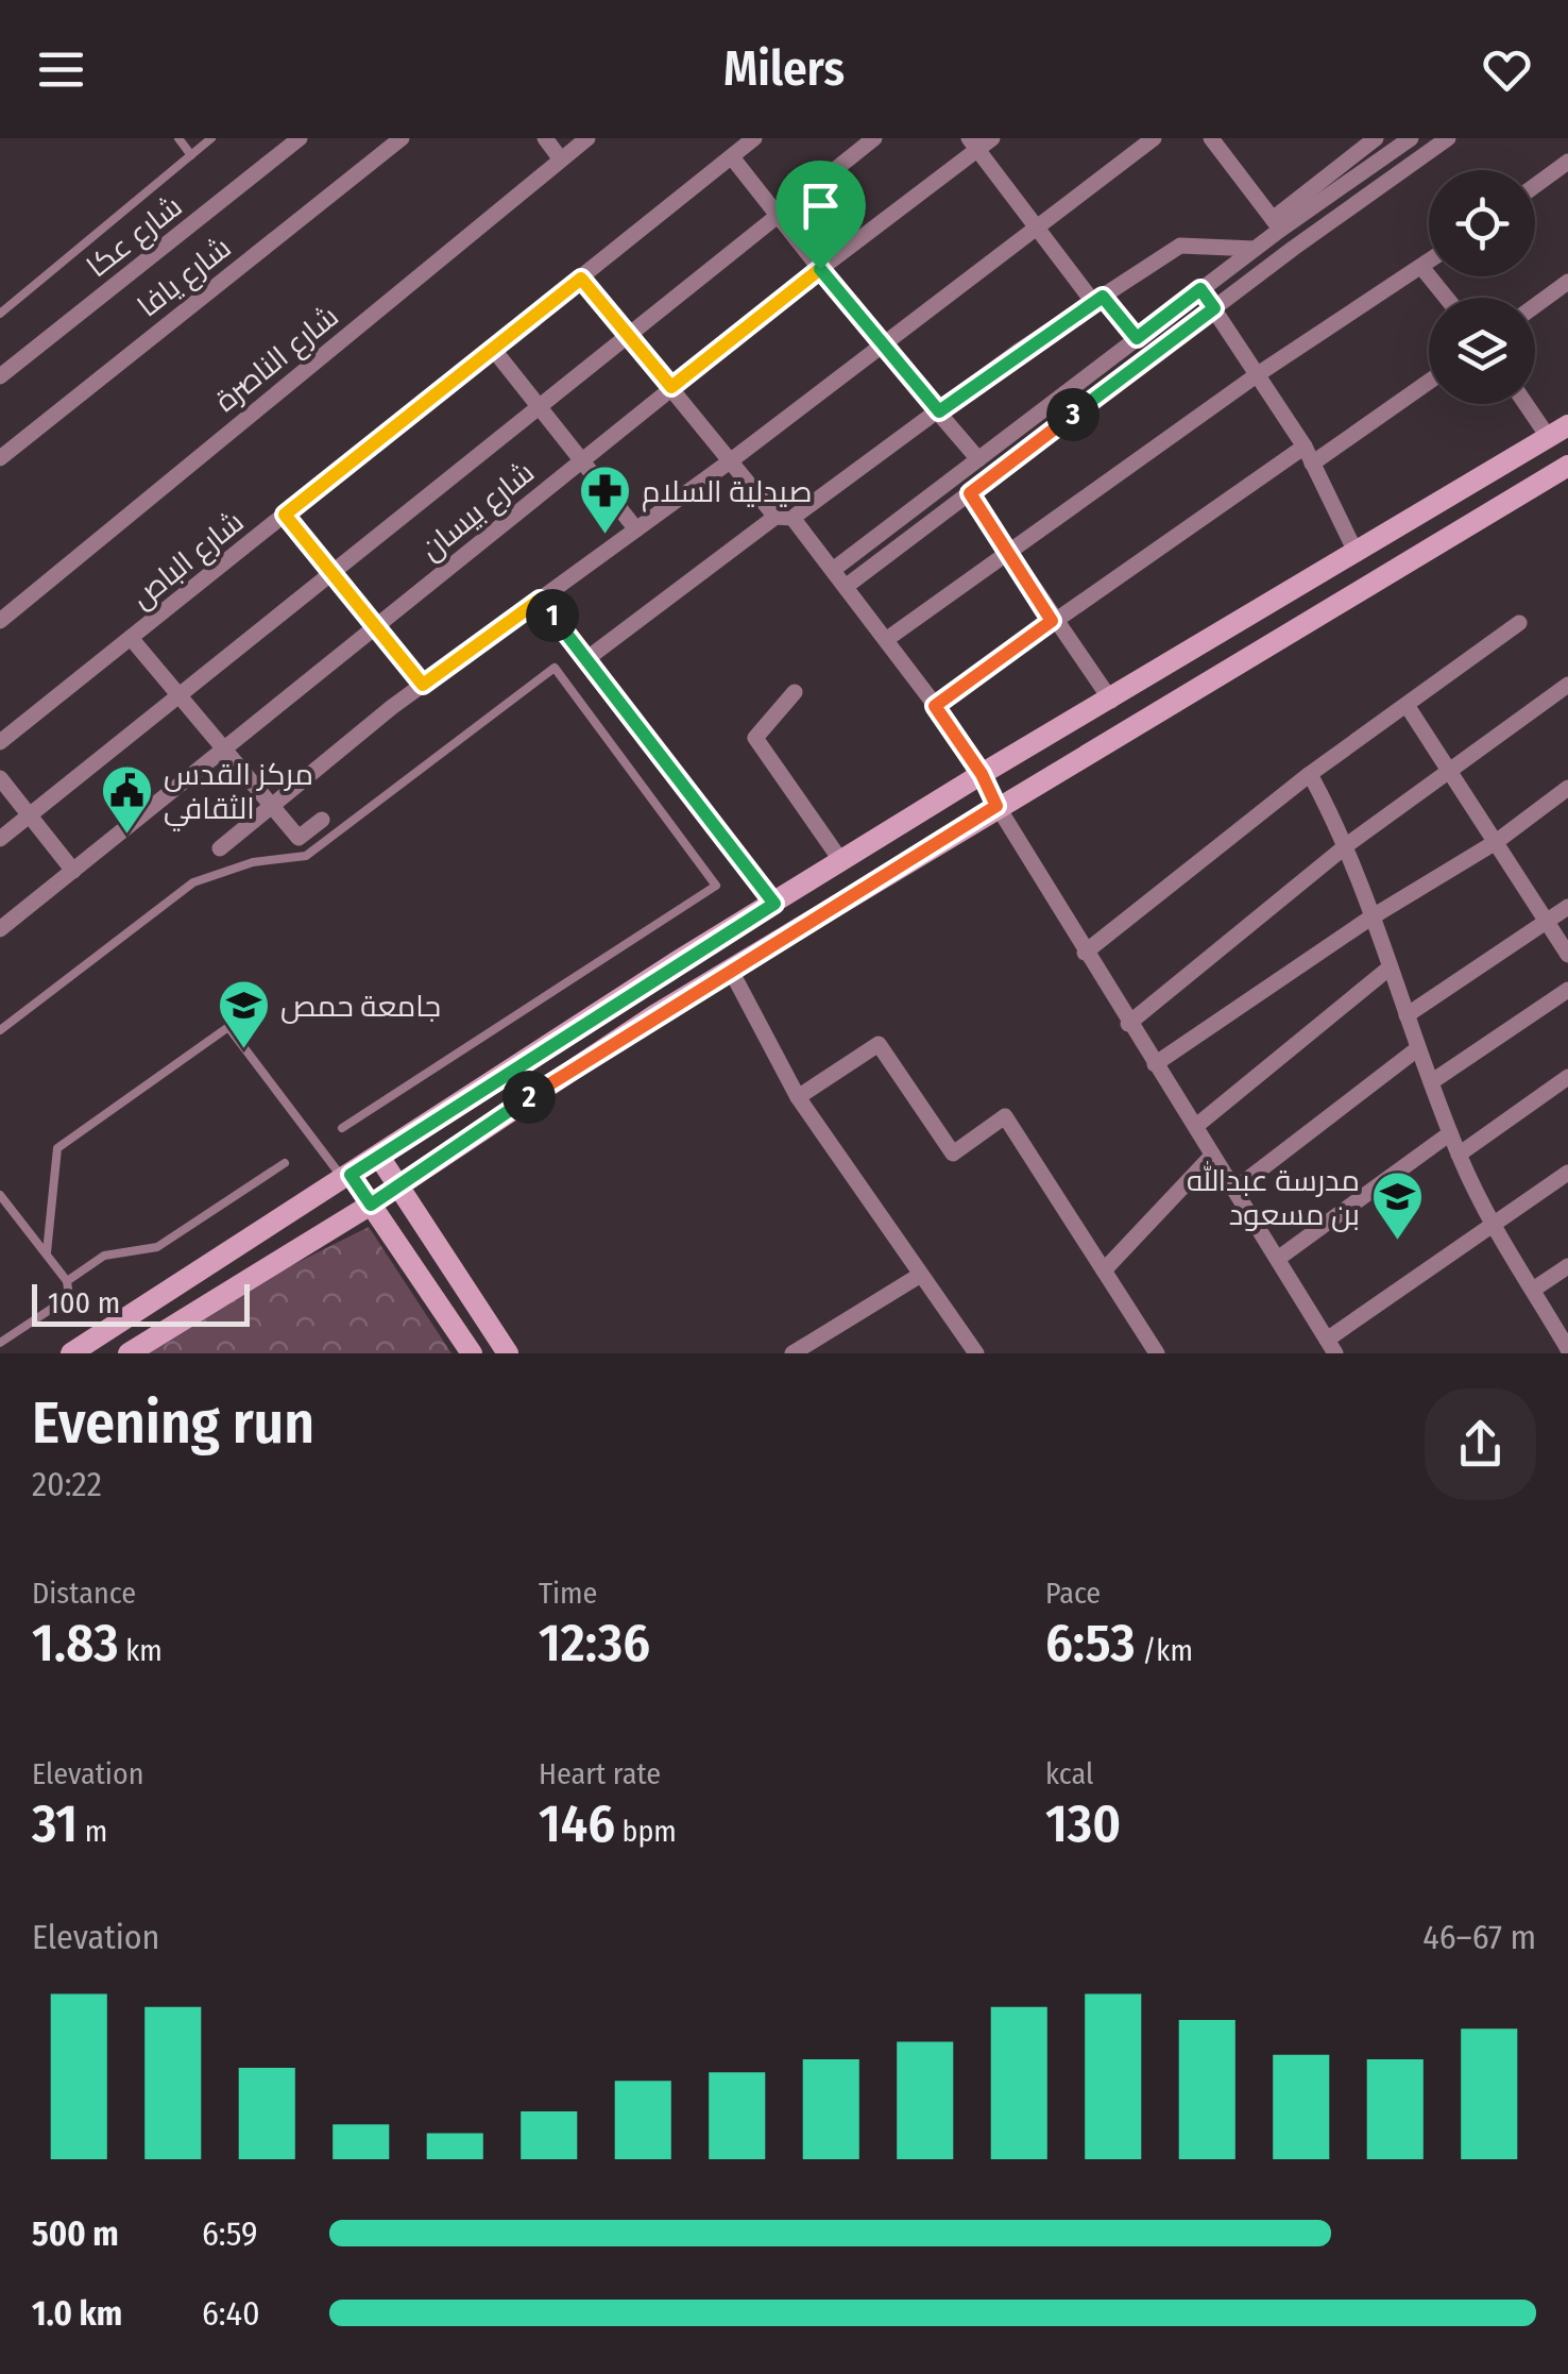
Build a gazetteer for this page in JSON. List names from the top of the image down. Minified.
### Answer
{"streets":{"street":["شارع عكا","شارع يافا","شارع الناصرة","شارع بيسان","شارع الباص"]},"places":{"pharmacy":["صيدلية السلام"],"public building":["مركز القدس الثقافي"],"school or university":["جامعة حمص","مدرسة عبدالله بن مسعود"]},"scale_bar":"100 m","page":{"header":"Milers","pins":["3","1","2"],"scale":"100 m","heading":["Evening run","20:22"],"stats":[["Distance","1.83 km"],["Time","12:36"],["Pace","6:53 /km"],["Elevation","31 m"],["Heart rate","146 bpm"],["kcal","130"]],"chart":["Elevation","46–67 m"],"list":[{"name":"500 m","note":"6:59"},{"name":"1.0 km","note":"6:40"}]}}
